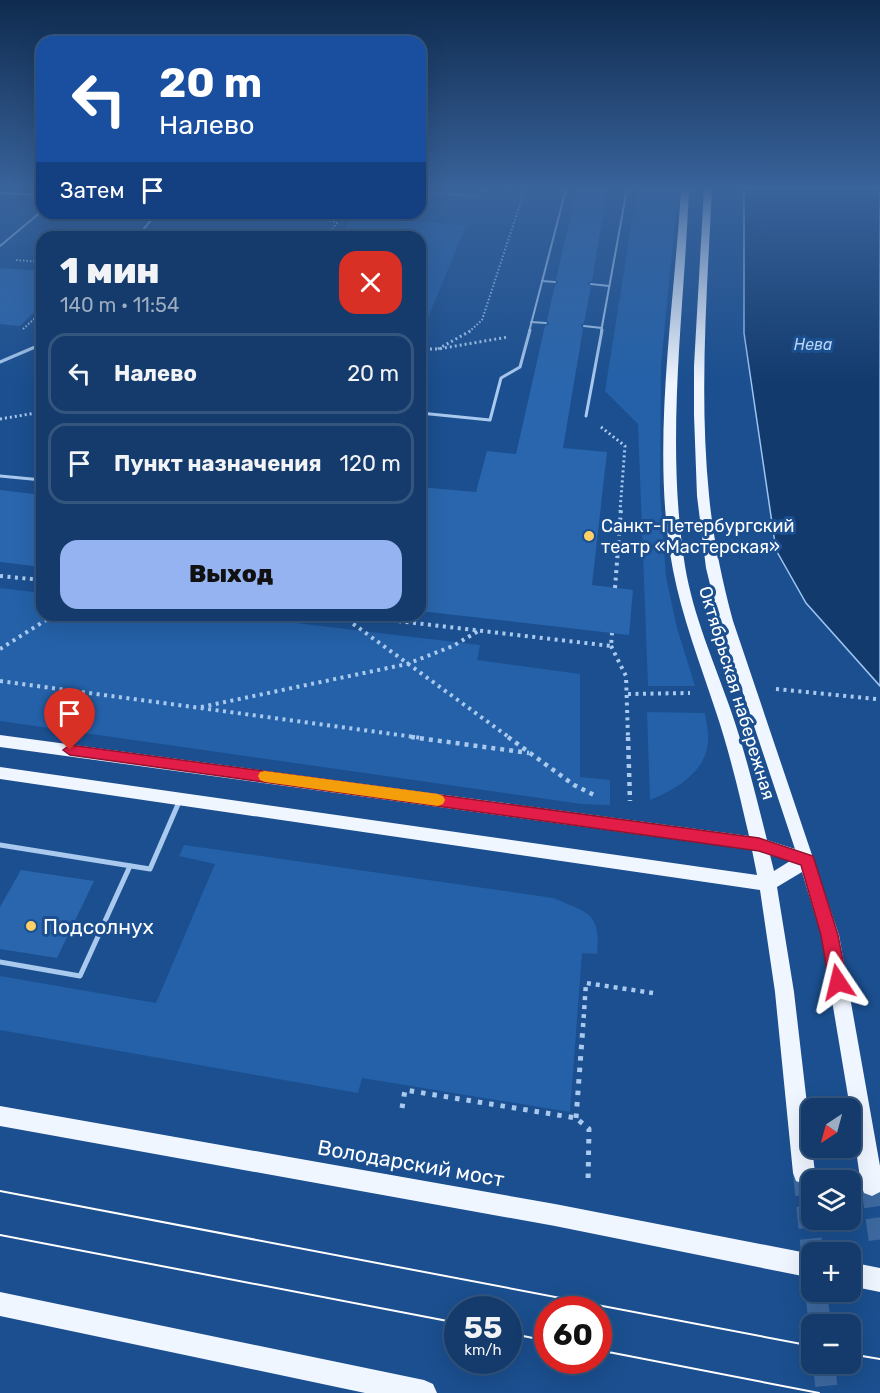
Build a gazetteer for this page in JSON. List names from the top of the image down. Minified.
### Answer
{"streets":{"main road":["Октябрьская набережная","Володарский мост"]},"water":["Нева"],"places":["Санкт-Петербургский театр «Мастерская»","Подсолнух"],"north":"bottom left","page":{"turn":["20 m","Налево"],"then":"Затем","heading":["1 мин","140 m · 11:54"],"list":[{"name":"Налево","value":"20 m"},{"name":"Пункт назначения","value":"120 m"}],"buttons":"Выход","map_buttons":["+","−"],"speed":"55 km/h","limit":"60"}}
